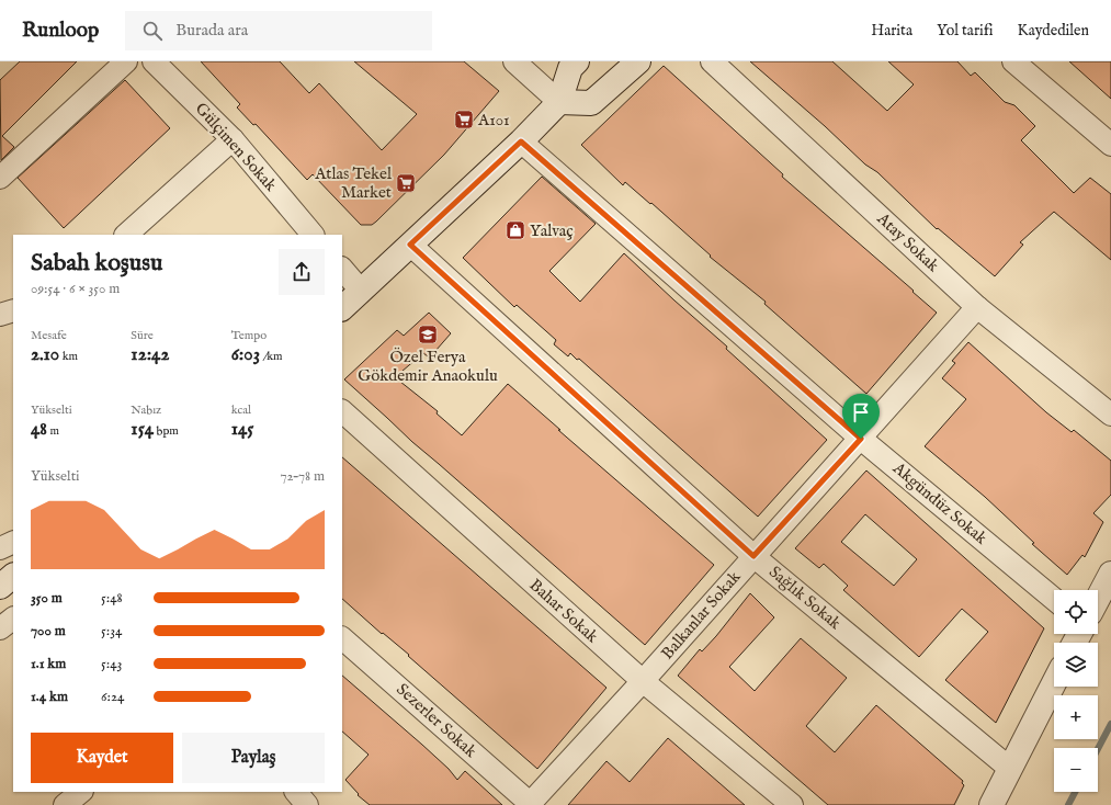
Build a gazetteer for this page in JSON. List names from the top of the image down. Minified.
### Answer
{"streets":{"street":["Gülçimen Sokak","Atay Sokak","Akgündüz Sokak","Sağlık Sokak","Bahar Sokak","Balkanlar Sokak","Sezerler Sokak"]},"crossings":[["Atay Sokak","Balkanlar Sokak"],["Akgündüz Sokak","Balkanlar Sokak"],["Sağlık Sokak","Balkanlar Sokak"],["Bahar Sokak","Balkanlar Sokak"],["Balkanlar Sokak","Sezerler Sokak"]],"places":{"supermarket":["A101","Atlas Tekel Market"],"shop":["Yalvaç"],"school or university":["Özel Ferya Gökdemir Anaokulu"]},"page":{"header":"Runloop","search":"Burada ara","nav":["Harita","Yol tarifi","Kaydedilen"],"heading":["Sabah koşusu","09:54 · 6 × 350 m"],"stats":[["Mesafe","2.10 km"],["Süre","12:42"],["Tempo","6:03 /km"],["Yükselti","48 m"],["Nabız","154 bpm"],["kcal","145"]],"chart":["Yükselti","72–78 m"],"list":[{"name":"350 m","note":"5:48"},{"name":"700 m","note":"5:34"},{"name":"1.1 km","note":"5:43"},{"name":"1.4 km","note":"6:24"}],"map_buttons":["+","−"],"buttons":["Kaydet","Paylaş"]}}
